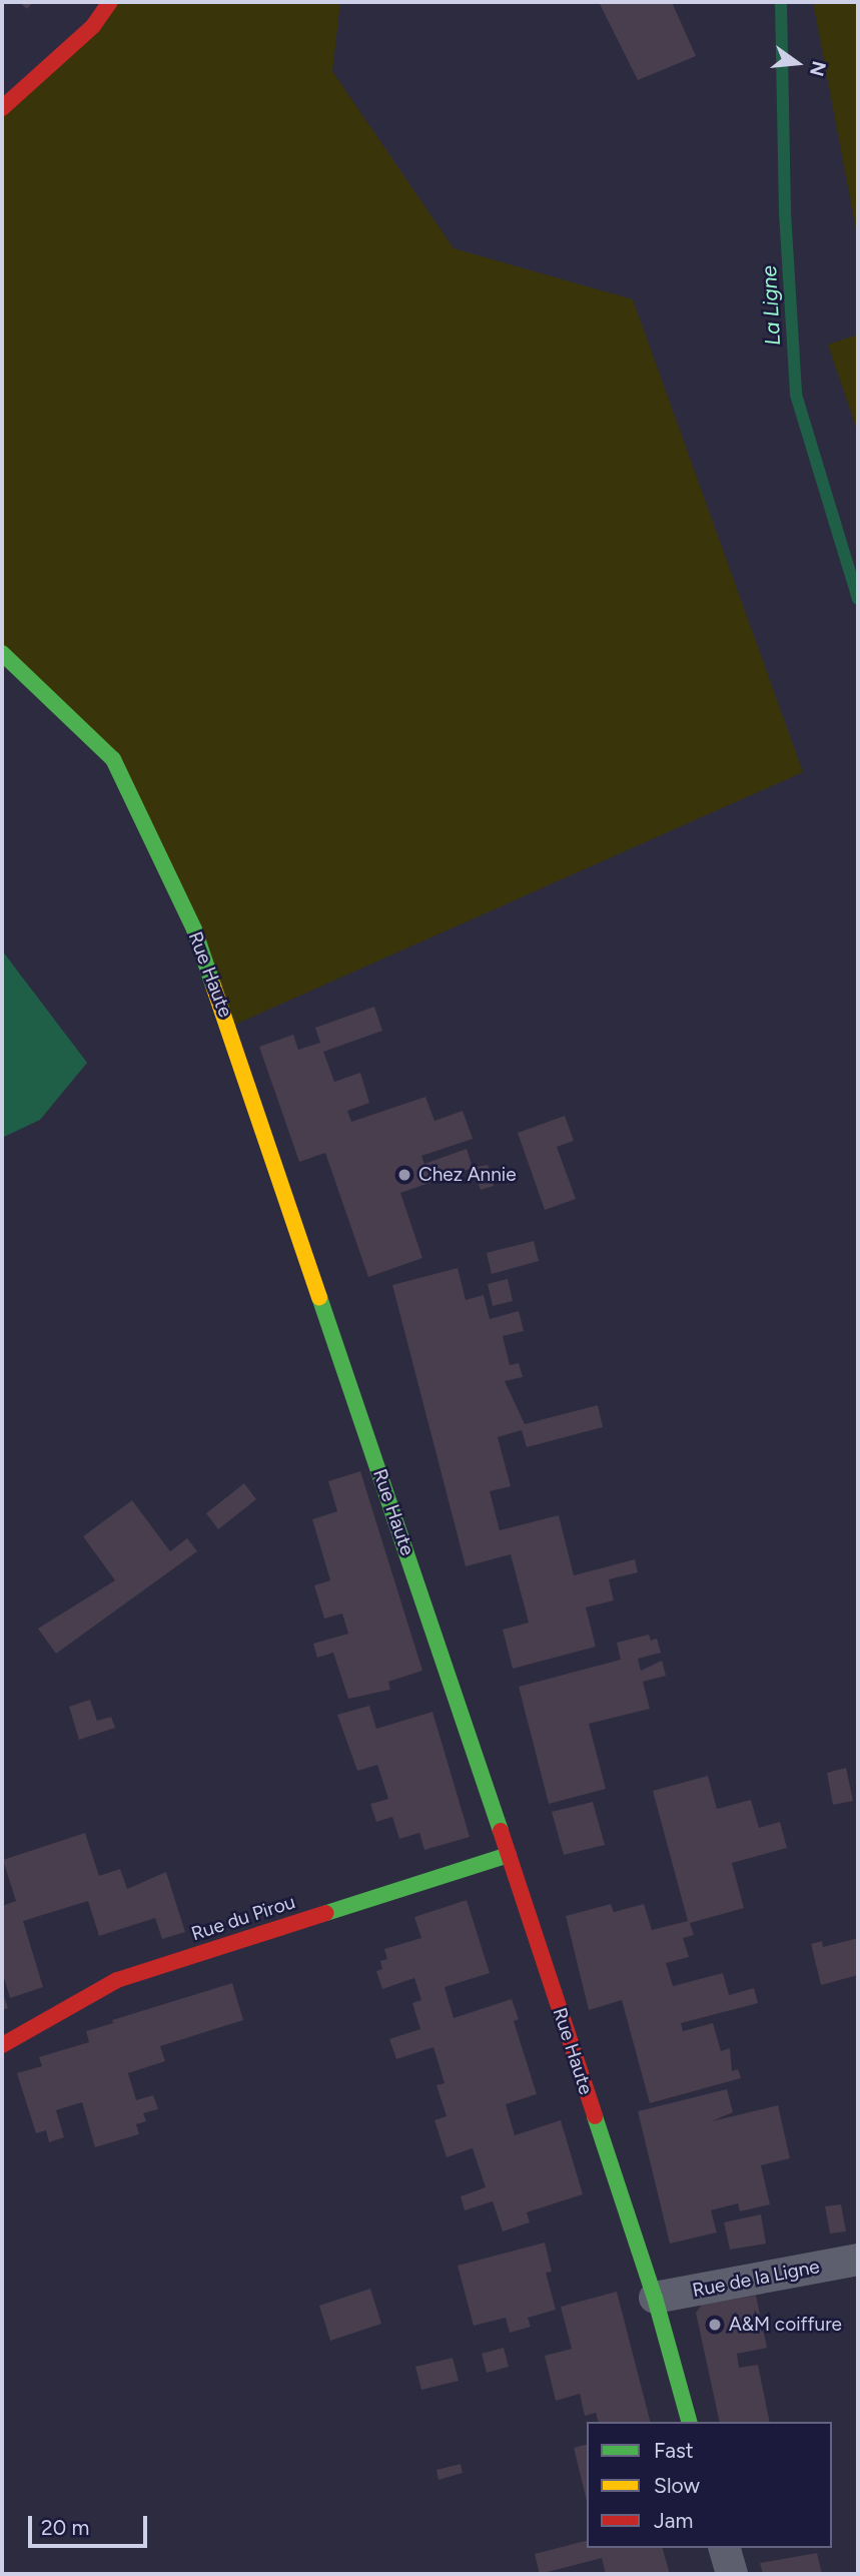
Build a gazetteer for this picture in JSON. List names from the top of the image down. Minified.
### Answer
{"streets":{"street":["Rue Haute","Rue du Pirou","Rue de la Ligne"]},"crossings":[["Rue Haute","Rue du Pirou"],["Rue Haute","Rue de la Ligne"]],"water":["La Ligne"],"places":["Chez Annie","A&M coiffure"],"legend":["Fast","Slow","Jam"],"scale_bar":"20 m","north":"right"}
